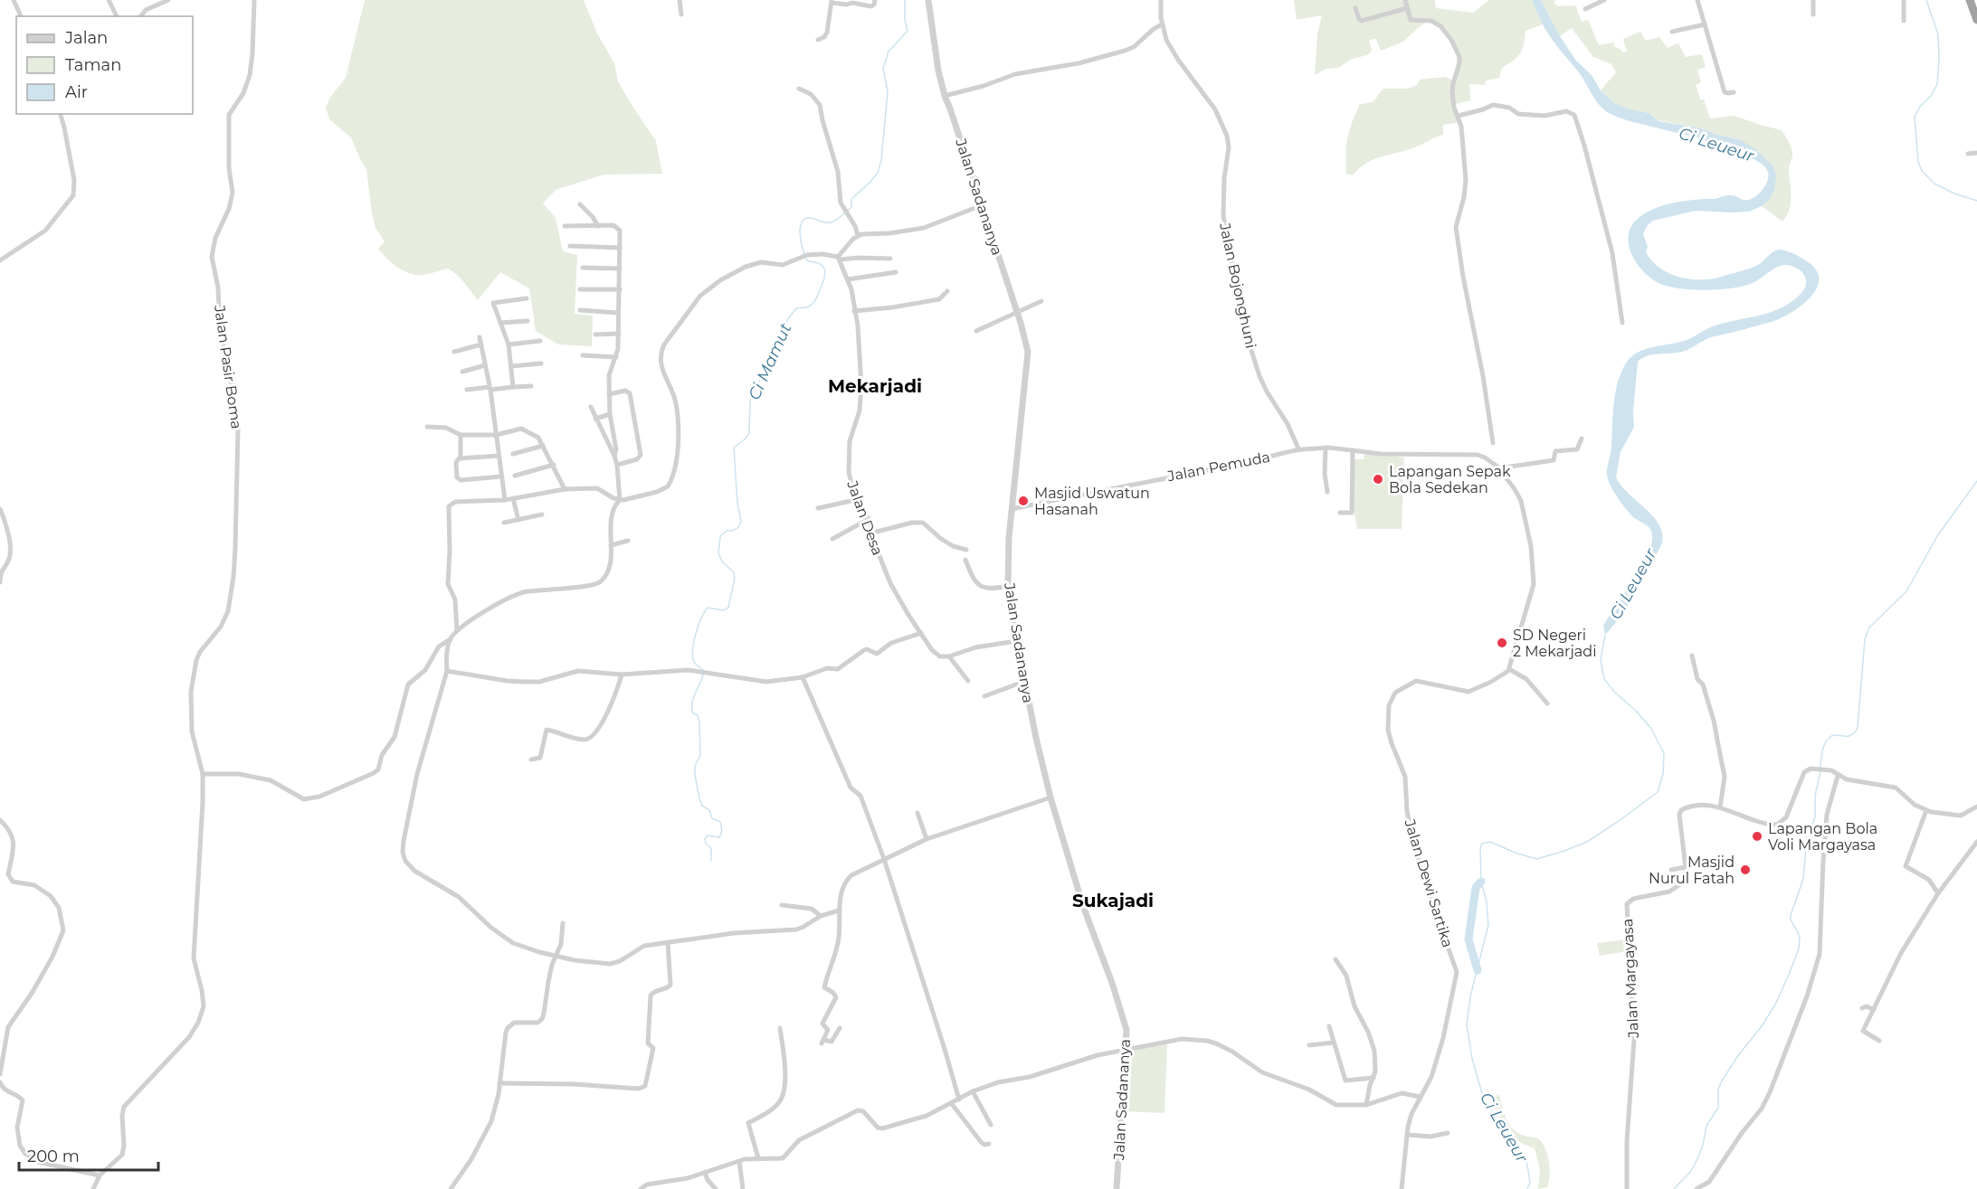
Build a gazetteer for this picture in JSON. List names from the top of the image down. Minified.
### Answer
{"streets":{"street":["Jalan Sadananya","Jalan Bojonghuni","Jalan Pasir Boma","Jalan Pemuda","Jalan Desa","Jalan Dewi Sartika","Jalan Margayasa"]},"crossings":[["Jalan Sadananya","Jalan Pemuda"],["Jalan Bojonghuni","Jalan Pemuda"]],"districts":["Mekarjadi","Sukajadi"],"water":["Ci Leueur","Ci Mamut"],"places":["Lapangan Sepak Bola Sedekan","Masjid Uswatun Hasanah","SD Negeri 2 Mekarjadi","Lapangan Bola Voli Margayasa","Masjid Nurul Fatah"],"legend":["Jalan","Taman","Air"],"scale_bar":"200 m"}
